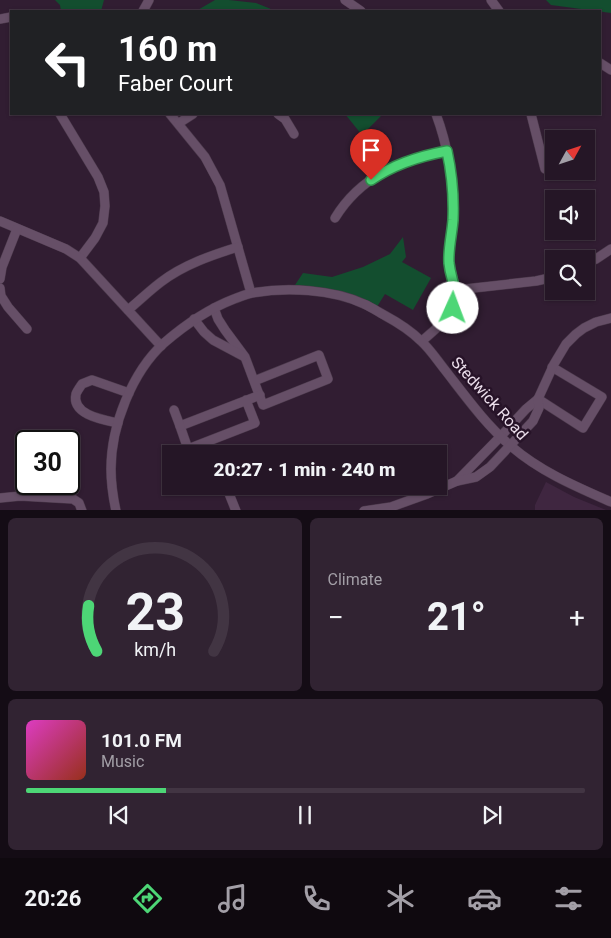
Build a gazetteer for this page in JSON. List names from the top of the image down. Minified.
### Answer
{"streets":{"street":["Stedwick Road"]},"north":"top right","page":{"turn":["160 m","Faber Court"],"limit":"30","trip":"20:27 · 1 min · 240 m","tile":"Climate","heat":["−","21°","+"],"song":["101.0 FM","Music"],"tabs":"20:26","gauge":["23","km/h"]}}
